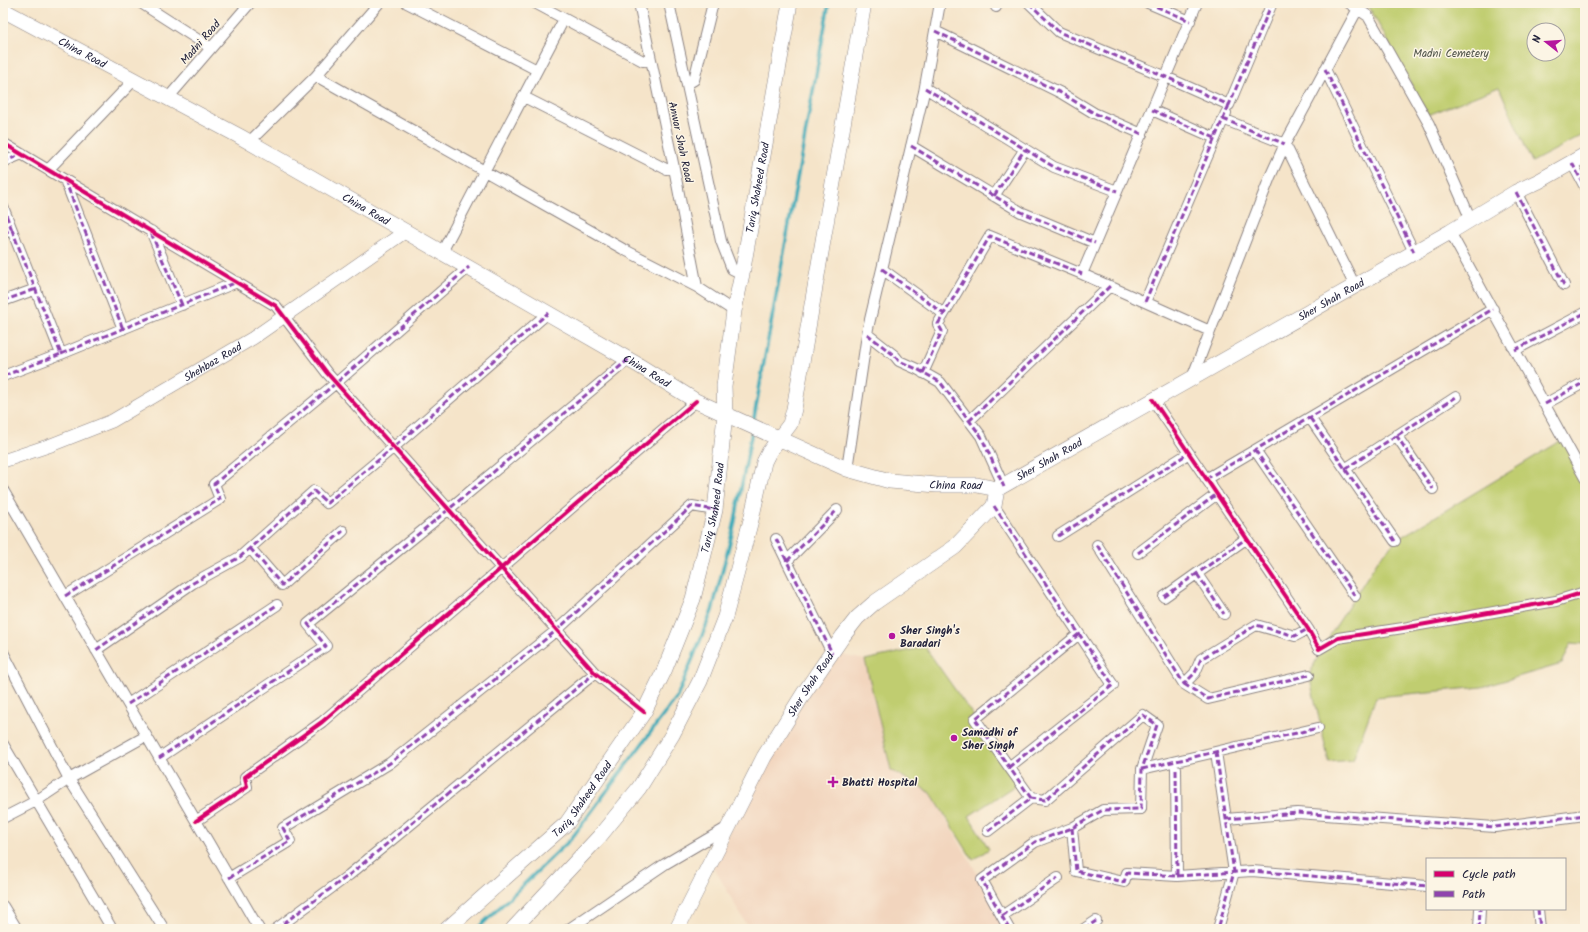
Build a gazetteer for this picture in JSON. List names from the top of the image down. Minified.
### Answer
{"streets":{"main road":["China Road","Tariq Shaheed Road","Sher Shah Road"],"street":["Madni Road","Anwar Shah Road","Shehbaz Road"]},"crossings":[["Madni Road","China Road"],["China Road","Tariq Shaheed Road"],["China Road","Sher Shah Road"],["China Road","Shehbaz Road"],["Anwar Shah Road","Tariq Shaheed Road"]],"parks":["Madni Cemetery"],"places":{"other":["Sher Singh's Baradari","Samadhi of Sher Singh"],"health":["Bhatti Hospital"]},"legend":["Cycle path","Path"],"north":"left"}
